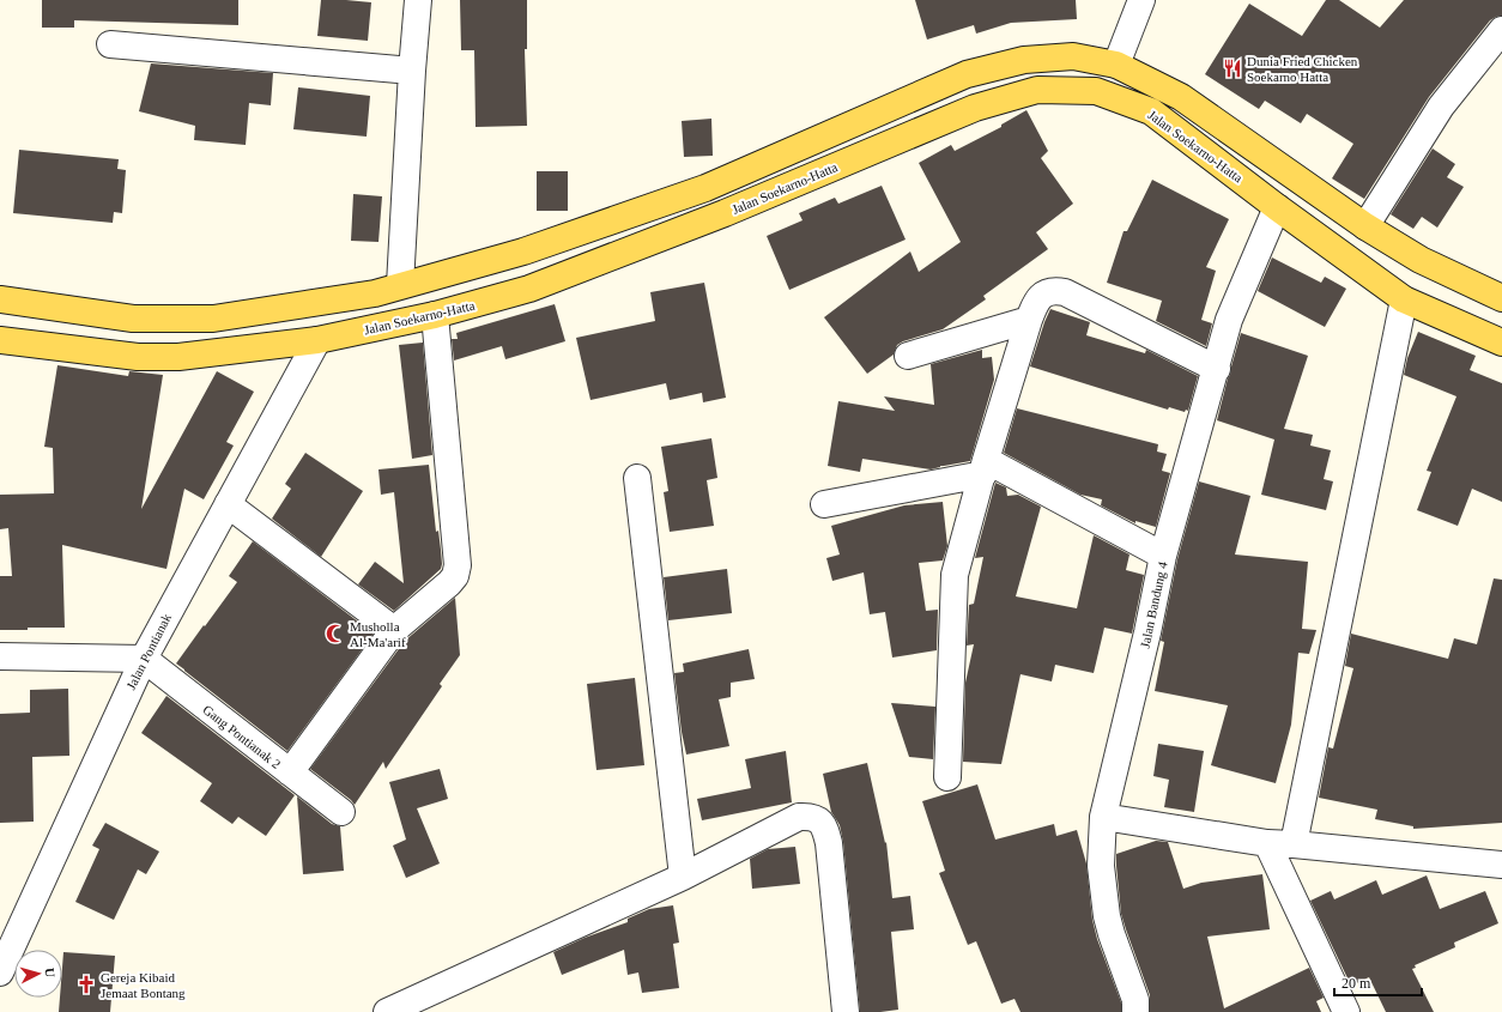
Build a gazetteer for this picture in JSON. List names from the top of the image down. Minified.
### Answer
{"streets":{"main road":["Jalan Soekarno-Hatta"],"street":["Jalan Bandung 4","Jalan Pontianak","Gang Pontianak 2"]},"crossings":[["Jalan Soekarno-Hatta","Jalan Bandung 4"],["Jalan Soekarno-Hatta","Jalan Pontianak"],["Jalan Pontianak","Gang Pontianak 2"]],"places":{"restaurant":["Dunia Fried Chicken Soekarno Hatta"],"mosque":["Musholla Al-Ma'arif"],"church":["Gereja Kibaid Jemaat Bontang"]},"scale_bar":"20 m","north":"right"}
